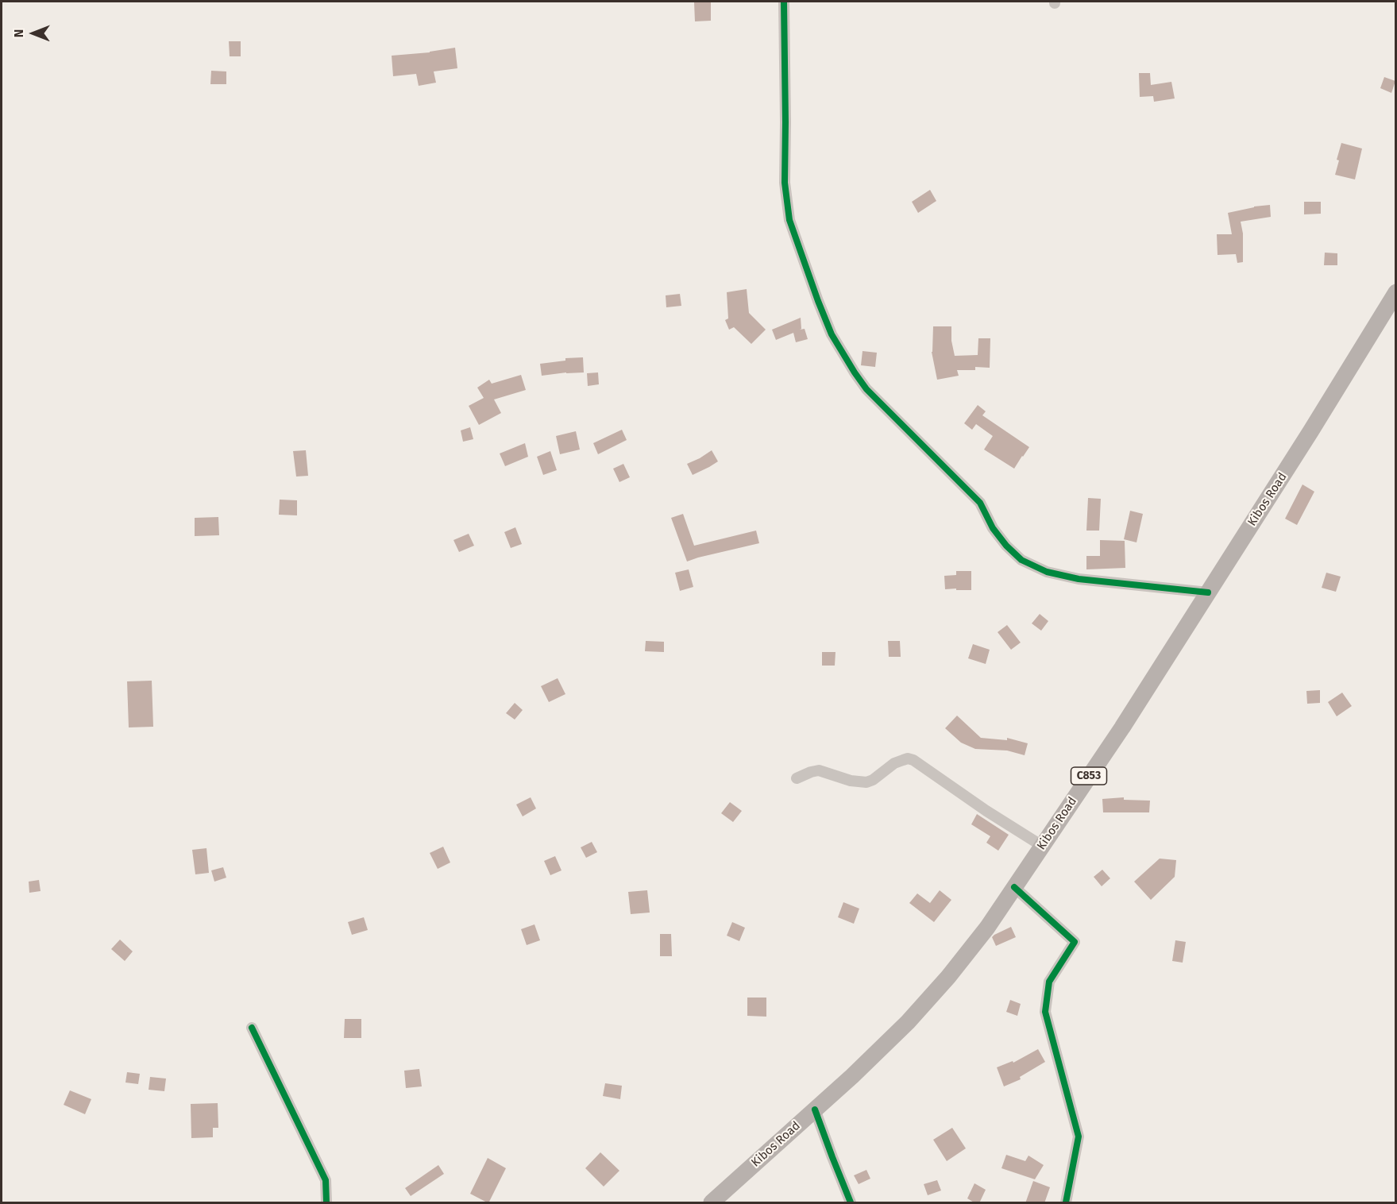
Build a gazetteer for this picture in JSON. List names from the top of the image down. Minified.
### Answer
{"streets":{"main road":["Kibos Road","C853"]},"north":"left"}
